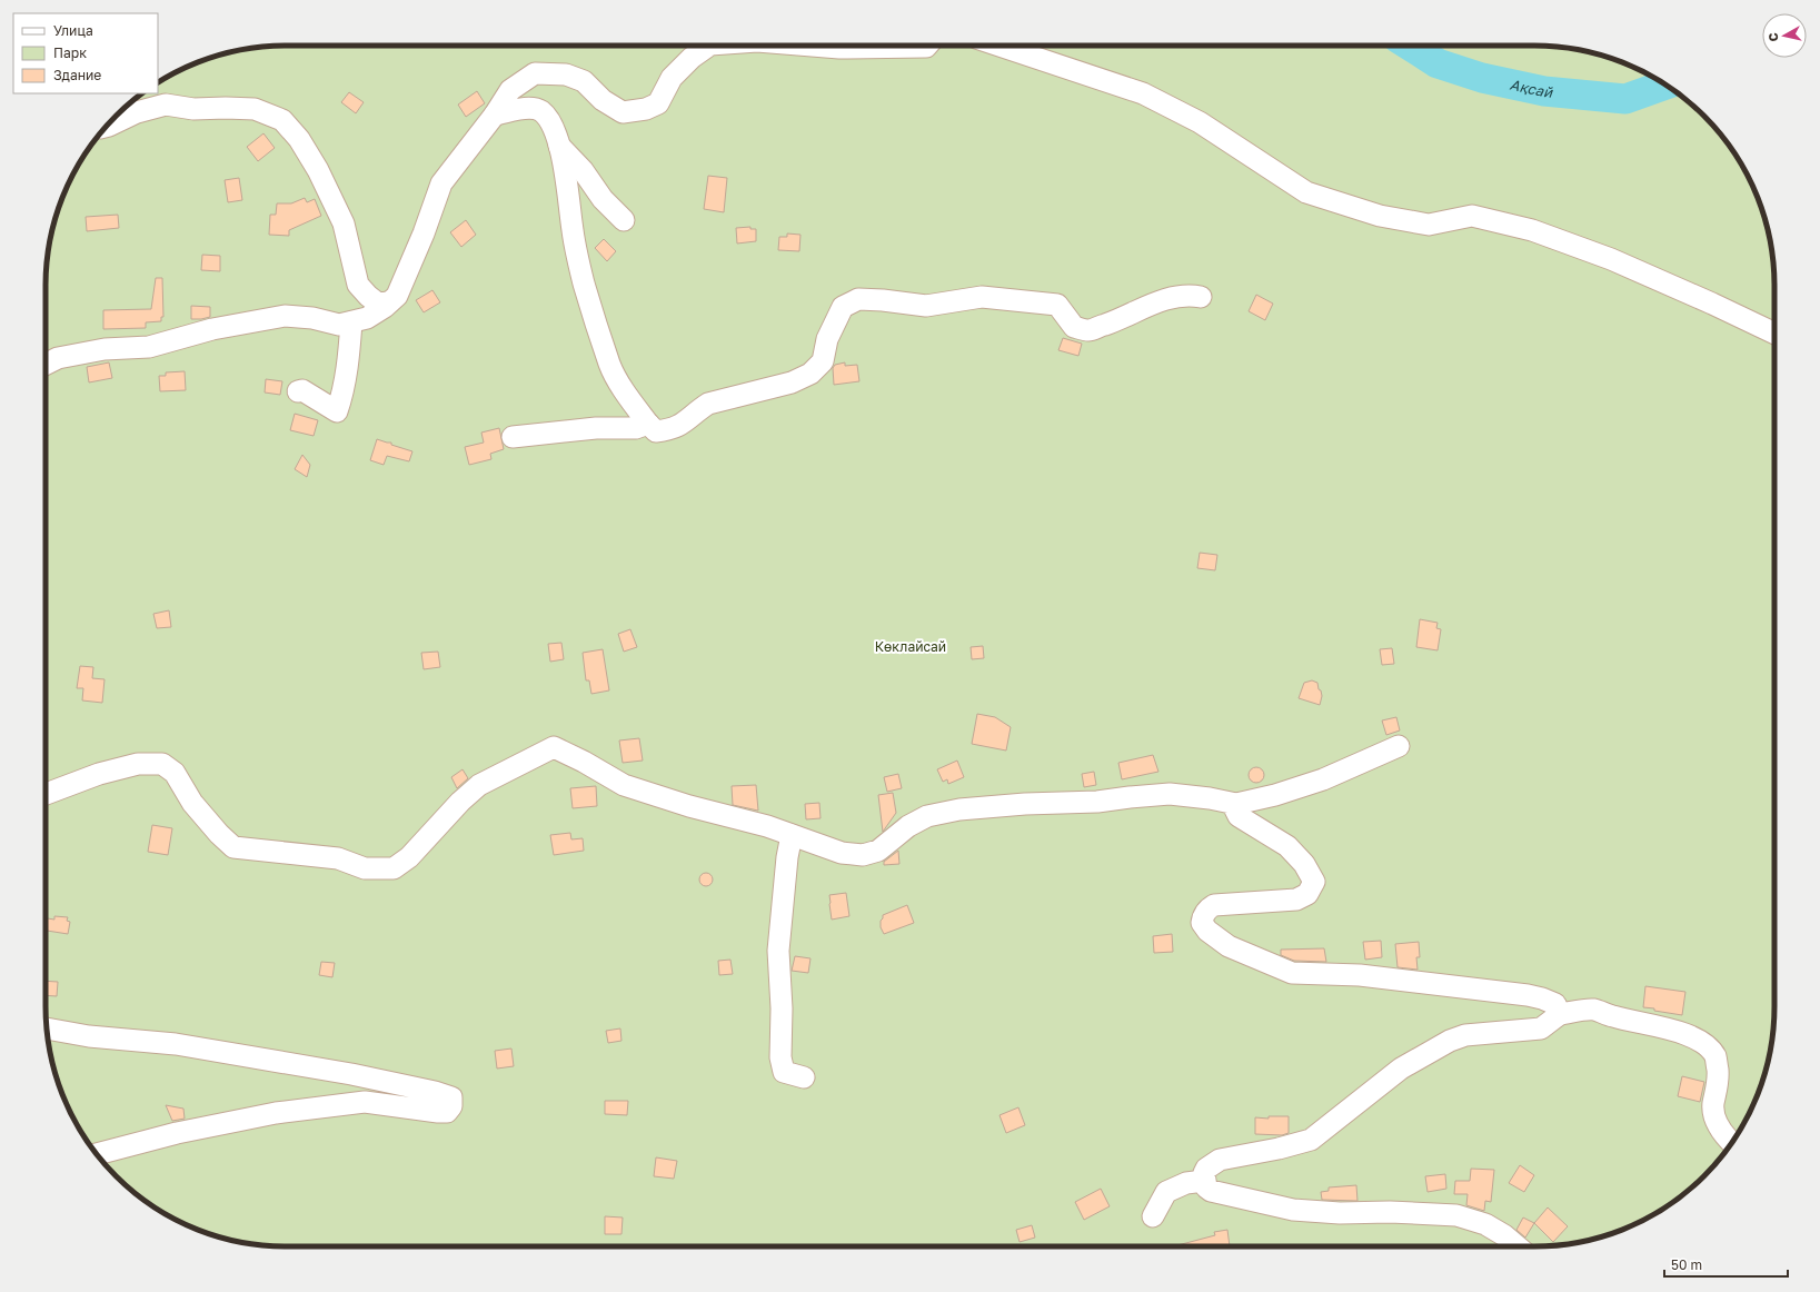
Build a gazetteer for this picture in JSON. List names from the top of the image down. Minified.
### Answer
{"water":["Ақсай"],"parks":["Көклайсай"],"legend":["Улица","Парк","Здание"],"scale_bar":"50 m","north":"left"}
